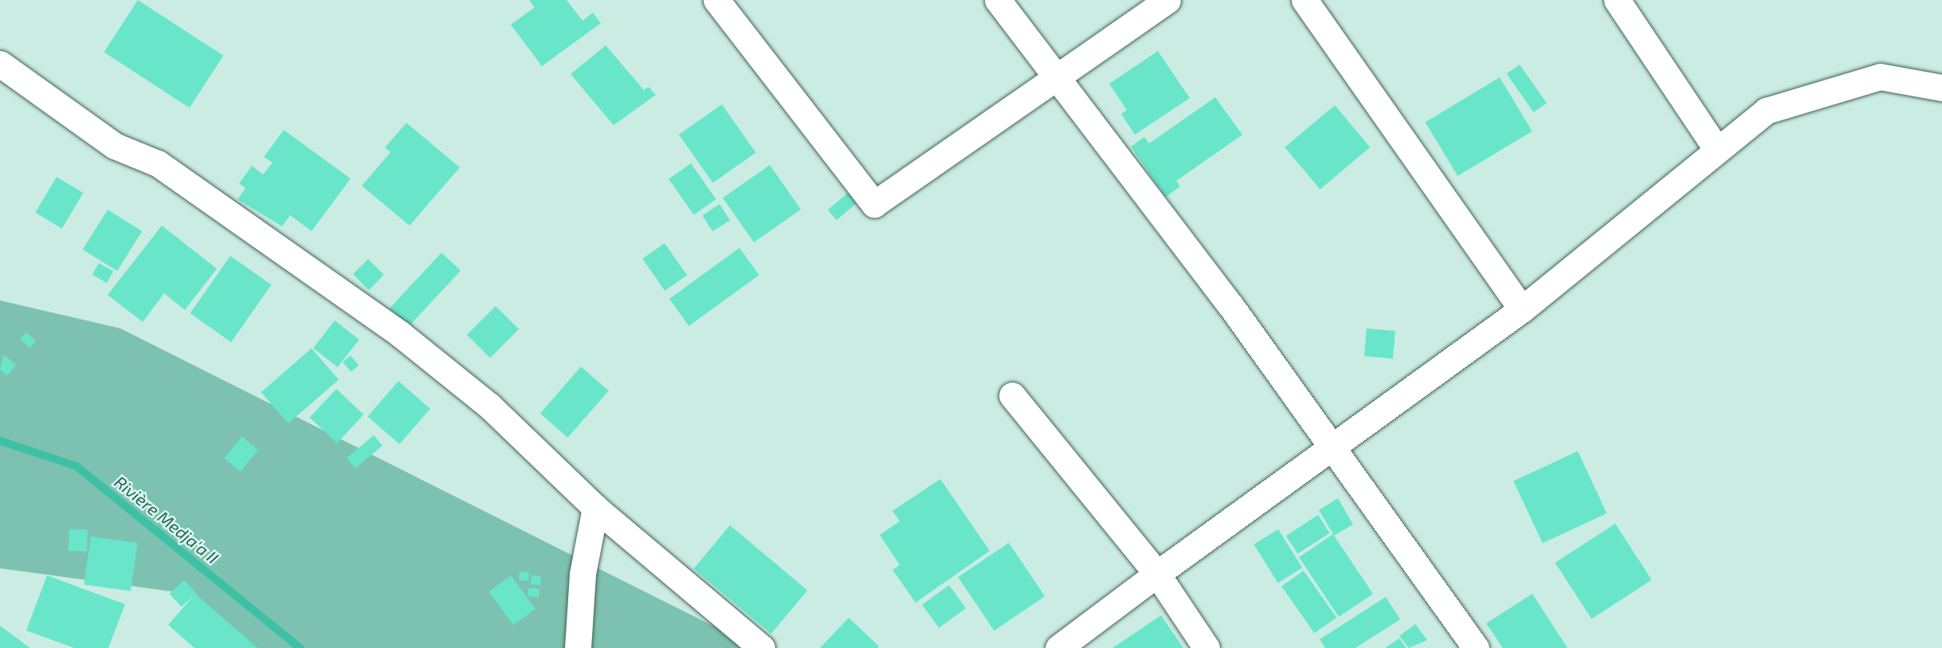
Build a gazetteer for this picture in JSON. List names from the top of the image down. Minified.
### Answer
{"water":["Rivière Medja'a II"]}
